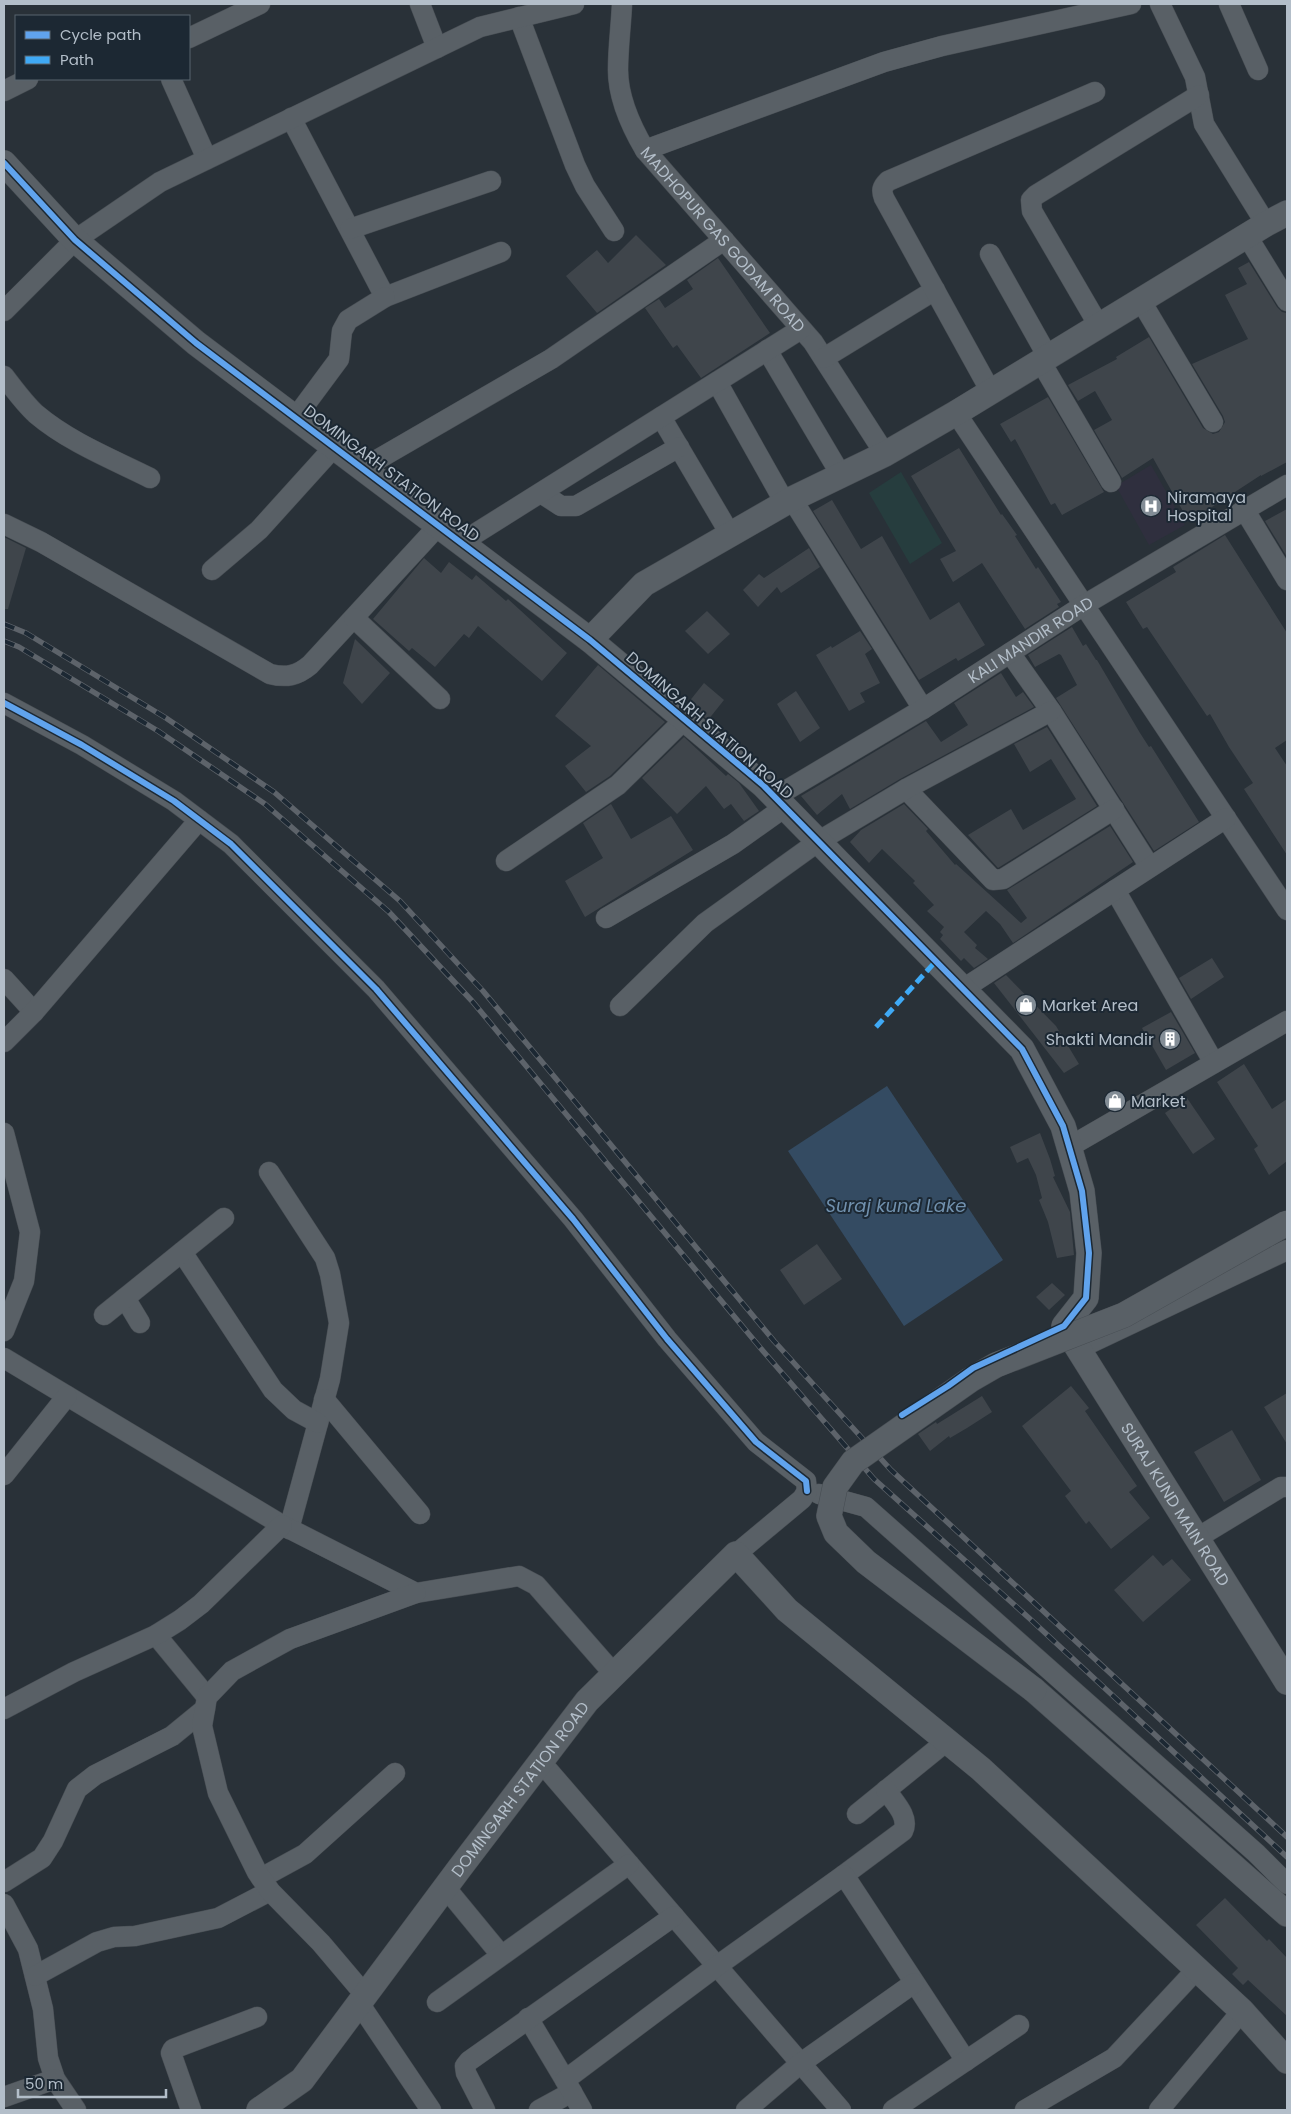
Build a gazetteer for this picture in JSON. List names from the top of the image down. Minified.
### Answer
{"streets":{"street":["MADHOPUR GAS GODAM ROAD","DOMINGARH STATION ROAD","KALI MANDIR ROAD","SURAJ KUND MAIN ROAD"]},"crossings":[["DOMINGARH STATION ROAD","KALI MANDIR ROAD"],["DOMINGARH STATION ROAD","SURAJ KUND MAIN ROAD"]],"water":["Suraj kund Lake"],"places":{"hospital":["Niramaya Hospital"],"shop":["Market Area","Market"],"building":["Shakti Mandir"]},"legend":["Cycle path","Path"],"scale_bar":"50 m"}
